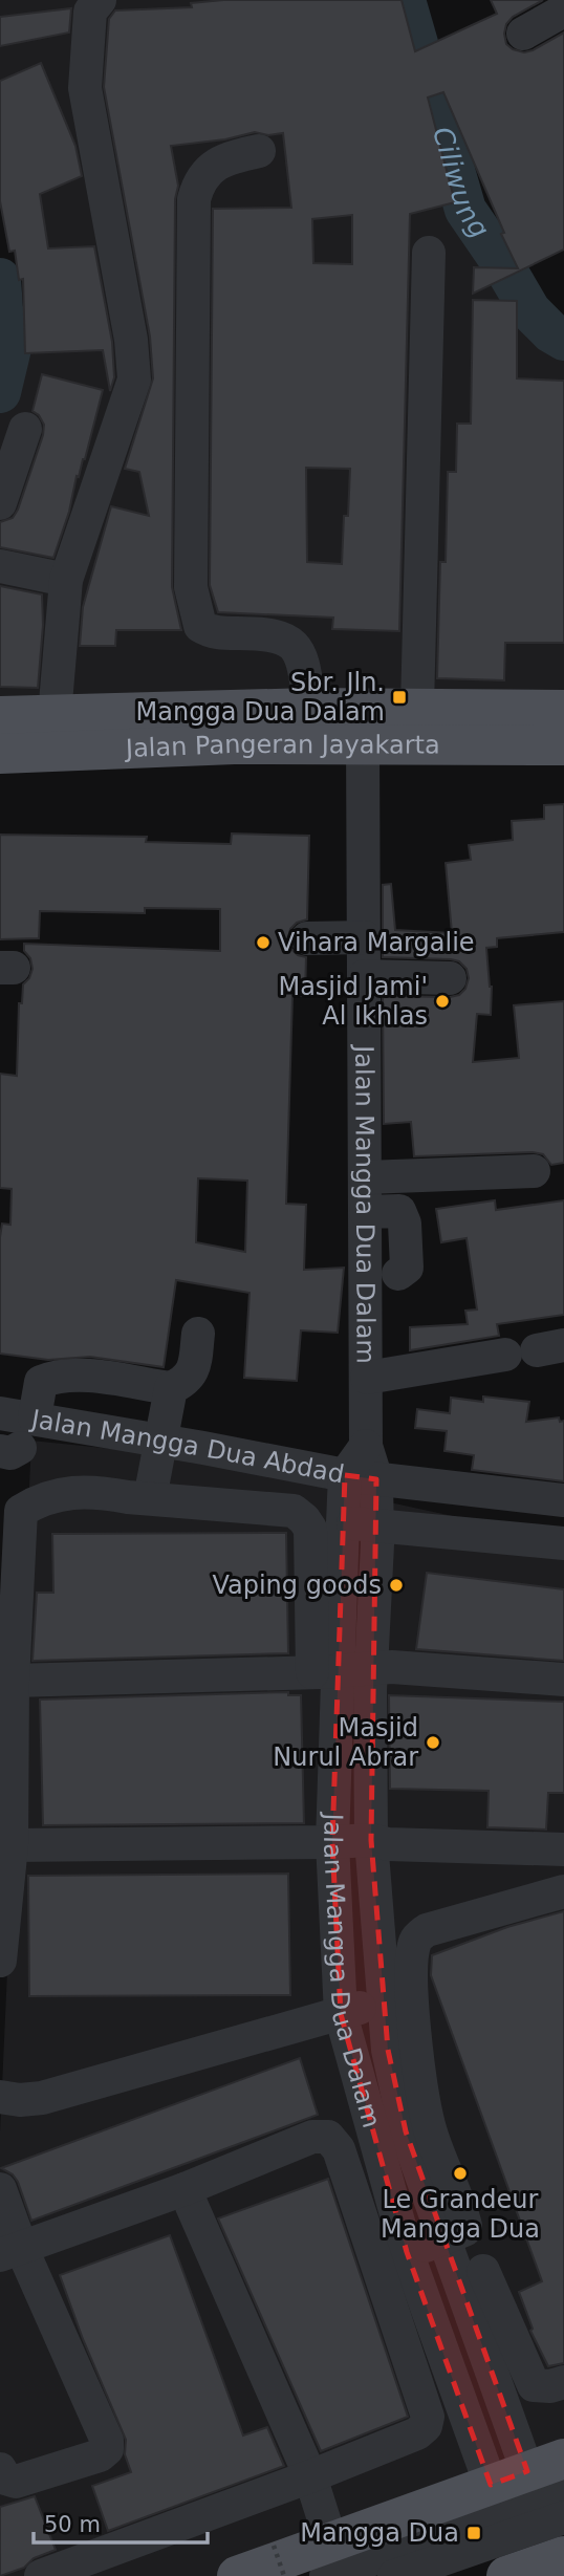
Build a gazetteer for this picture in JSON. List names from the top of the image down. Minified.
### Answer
{"streets":{"main road":["Jalan Pangeran Jayakarta"],"street":["Jalan Mangga Dua Dalam","Jalan Mangga Dua Abdad"]},"crossings":[["Jalan Pangeran Jayakarta","Jalan Mangga Dua Dalam"],["Jalan Mangga Dua Dalam","Jalan Mangga Dua Abdad"]],"water":["Ciliwung"],"places":{"transit":["Sbr. Jln. Mangga Dua Dalam","Mangga Dua"],"other":["Vihara Margalie","Masjid Jami' Al Ikhlas","Vaping goods","Masjid Nurul Abrar","Le Grandeur Mangga Dua"]},"scale_bar":"50 m"}
